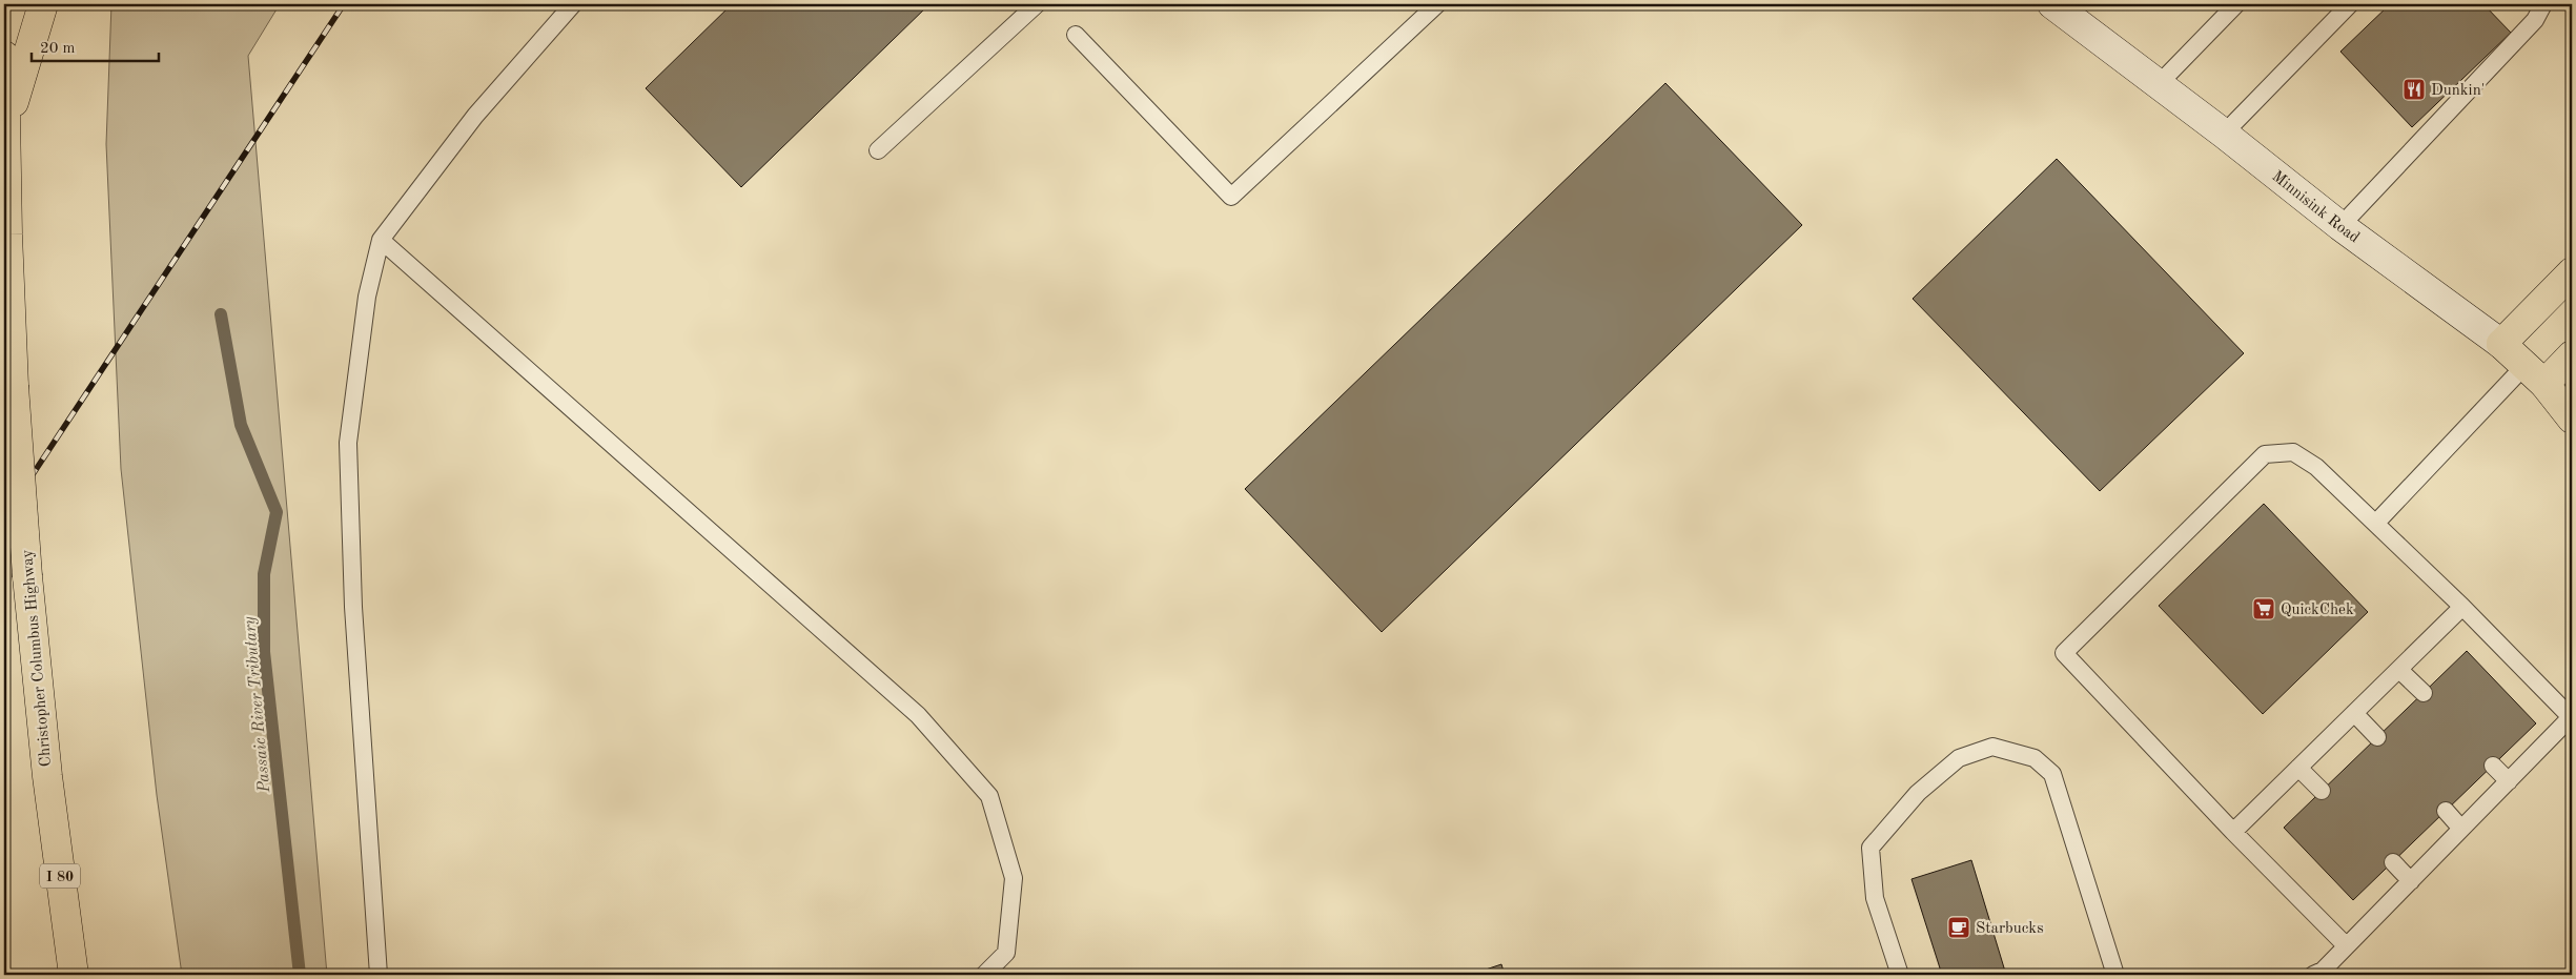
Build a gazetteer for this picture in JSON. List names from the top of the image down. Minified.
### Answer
{"streets":{"main road":["Minnisink Road","Christopher Columbus Highway","I 80"]},"water":["Passaic River Tributary"],"places":{"restaurant":["Dunkin'"],"supermarket":["QuickChek"],"cafe":["Starbucks"]},"scale_bar":"20 m"}
